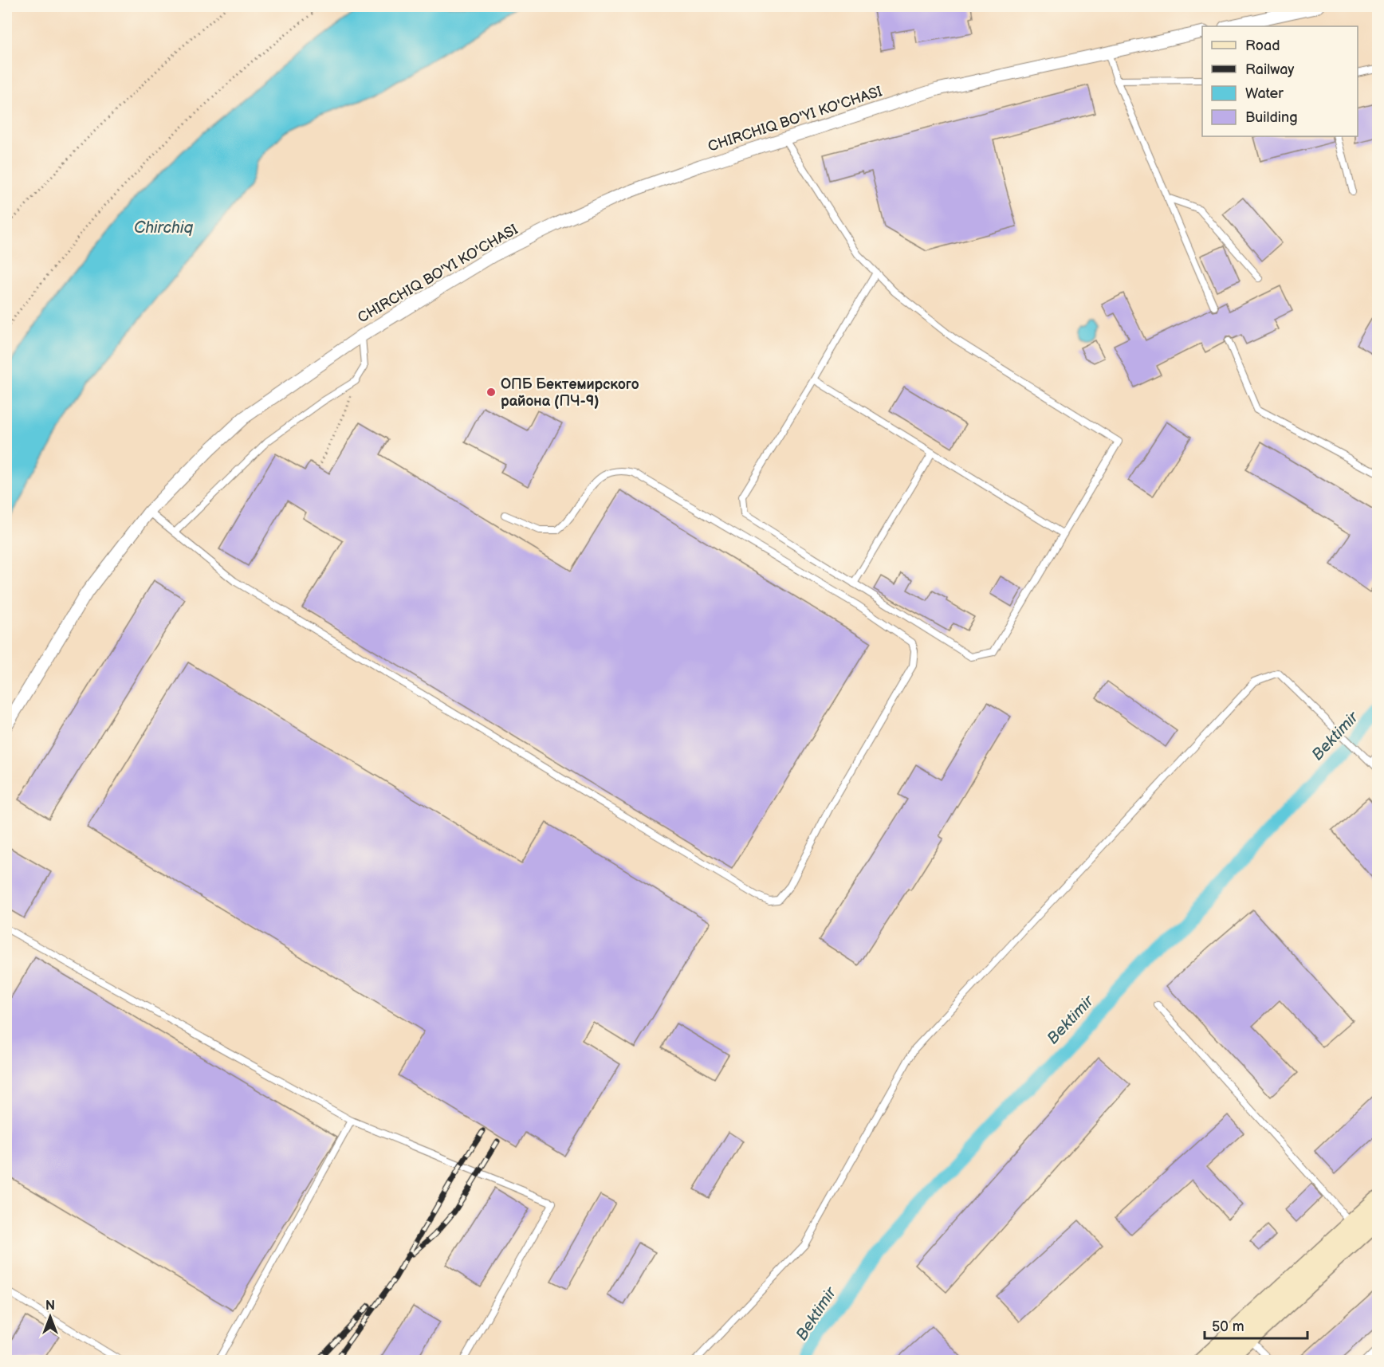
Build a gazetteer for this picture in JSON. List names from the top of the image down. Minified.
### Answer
{"streets":{"street":["CHIRCHIQ BO'YI KO'CHASI"]},"water":["Chirchiq","Bektimir"],"places":["ОПБ Бектемирского района (ПЧ-9)"],"legend":["Road","Railway","Water","Building"],"scale_bar":"50 m","north":"top"}
